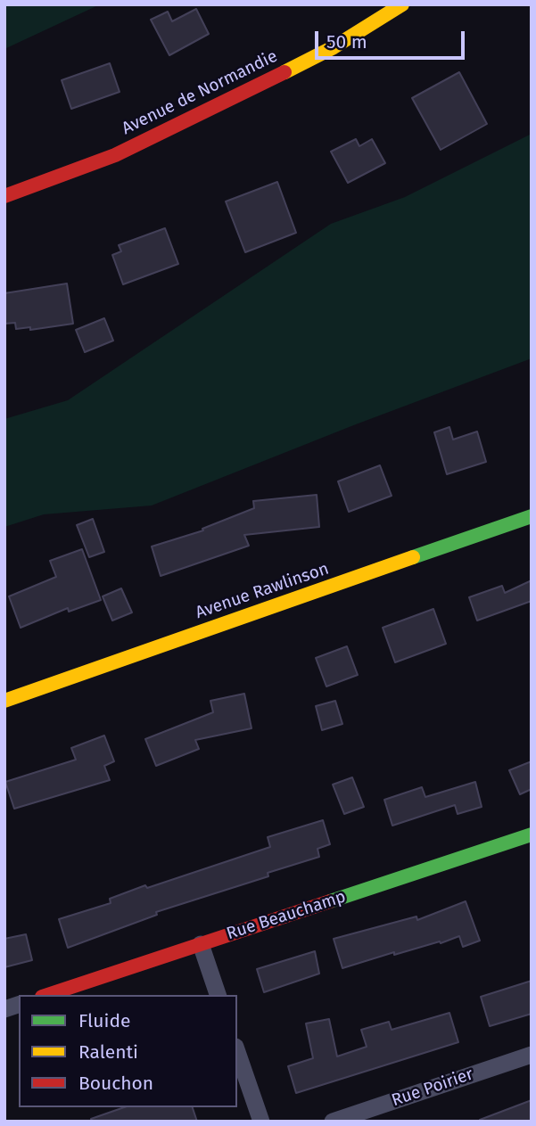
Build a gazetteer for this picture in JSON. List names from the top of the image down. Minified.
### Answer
{"streets":{"street":["Avenue de Normandie","Avenue Rawlinson","Rue Beauchamp","Rue Poirier"]},"legend":["Fluide","Ralenti","Bouchon"],"scale_bar":"50 m"}
